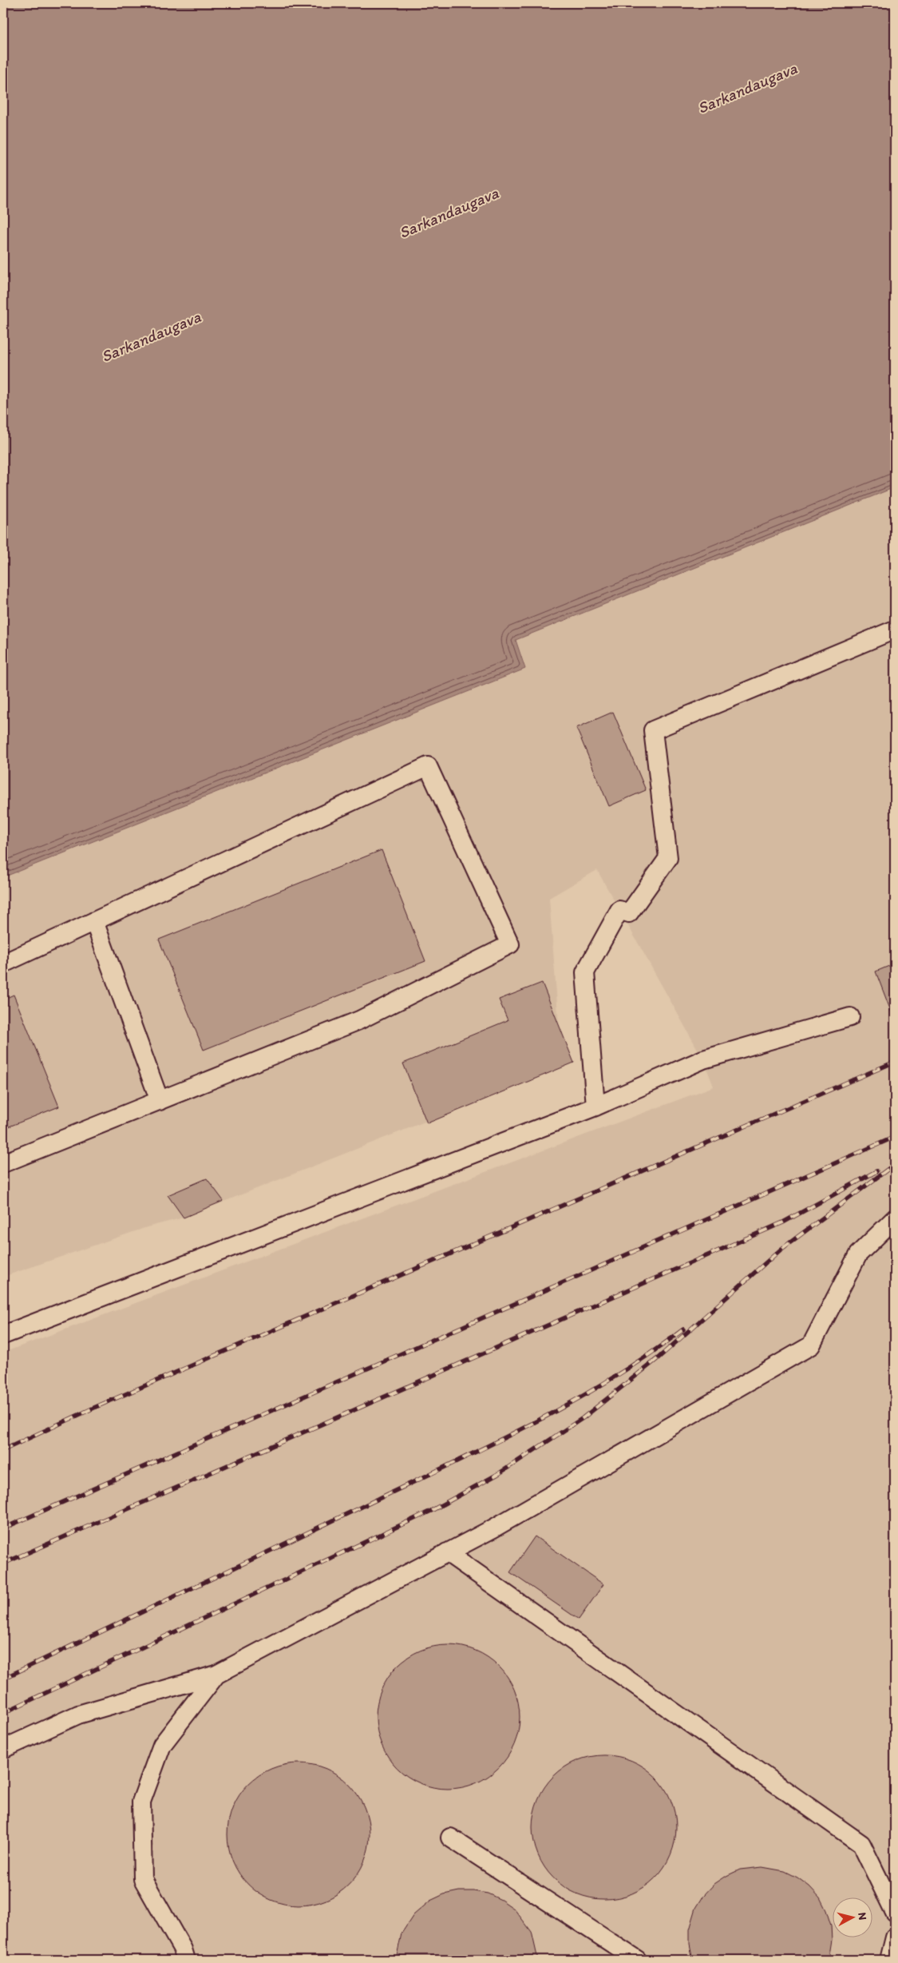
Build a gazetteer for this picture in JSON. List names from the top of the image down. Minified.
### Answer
{"water":["Sarkandaugava"],"north":"right"}
